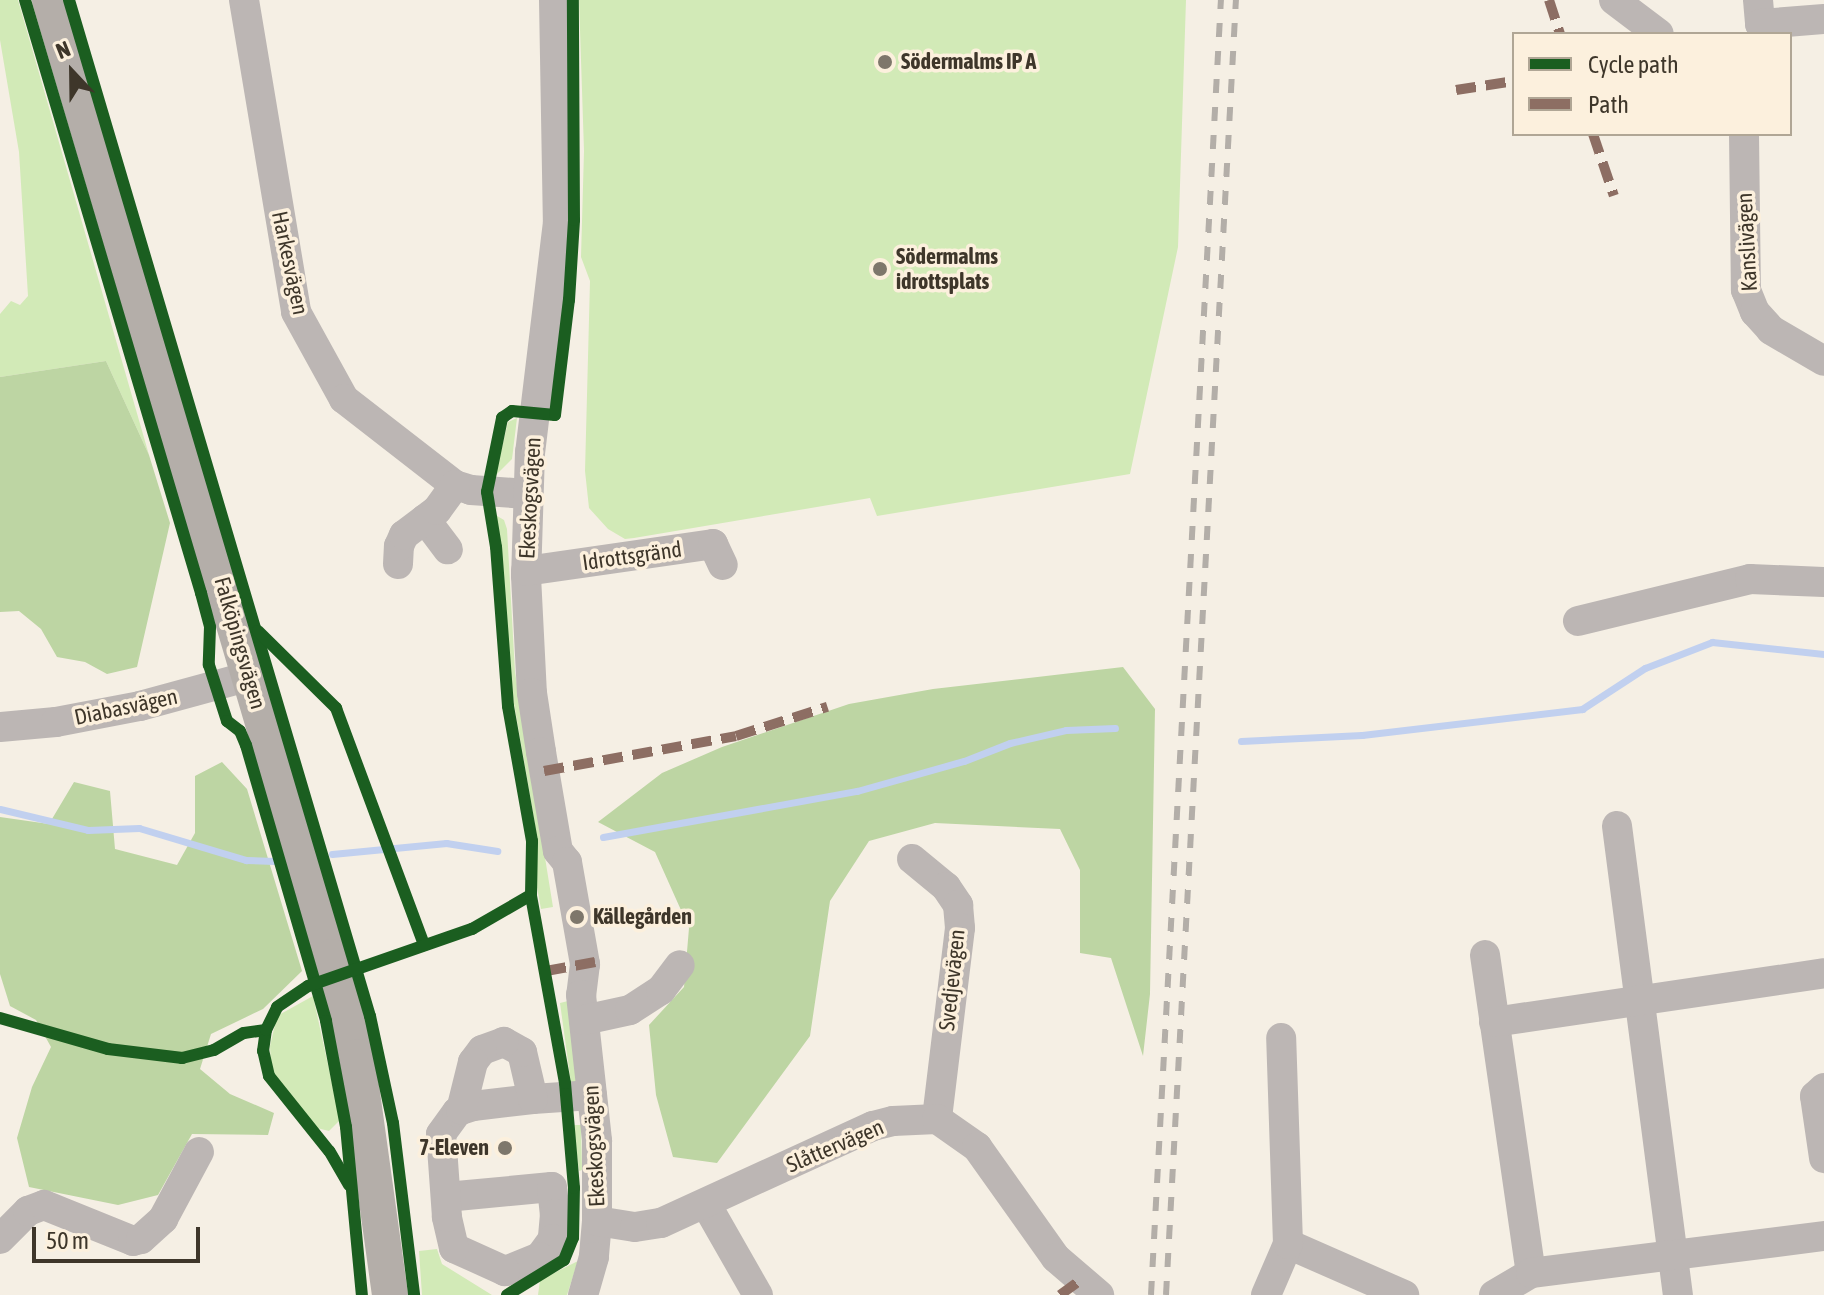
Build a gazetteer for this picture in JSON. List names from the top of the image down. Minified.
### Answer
{"streets":{"main road":["Falköpingsvägen"],"street":["Kanslivägen","Harkesvägen","Ekeskogsvägen","Idrottsgränd","Diabasvägen","Svedjevägen","Slåttervägen"]},"crossings":[["Harkesvägen","Ekeskogsvägen"],["Ekeskogsvägen","Idrottsgränd"],["Ekeskogsvägen","Slåttervägen"],["Falköpingsvägen","Diabasvägen"],["Svedjevägen","Slåttervägen"]],"places":["Södermalms IP A","Södermalms idrottsplats","Källegården","7-Eleven"],"legend":["Cycle path","Path"],"scale_bar":"50 m","north":"top"}
